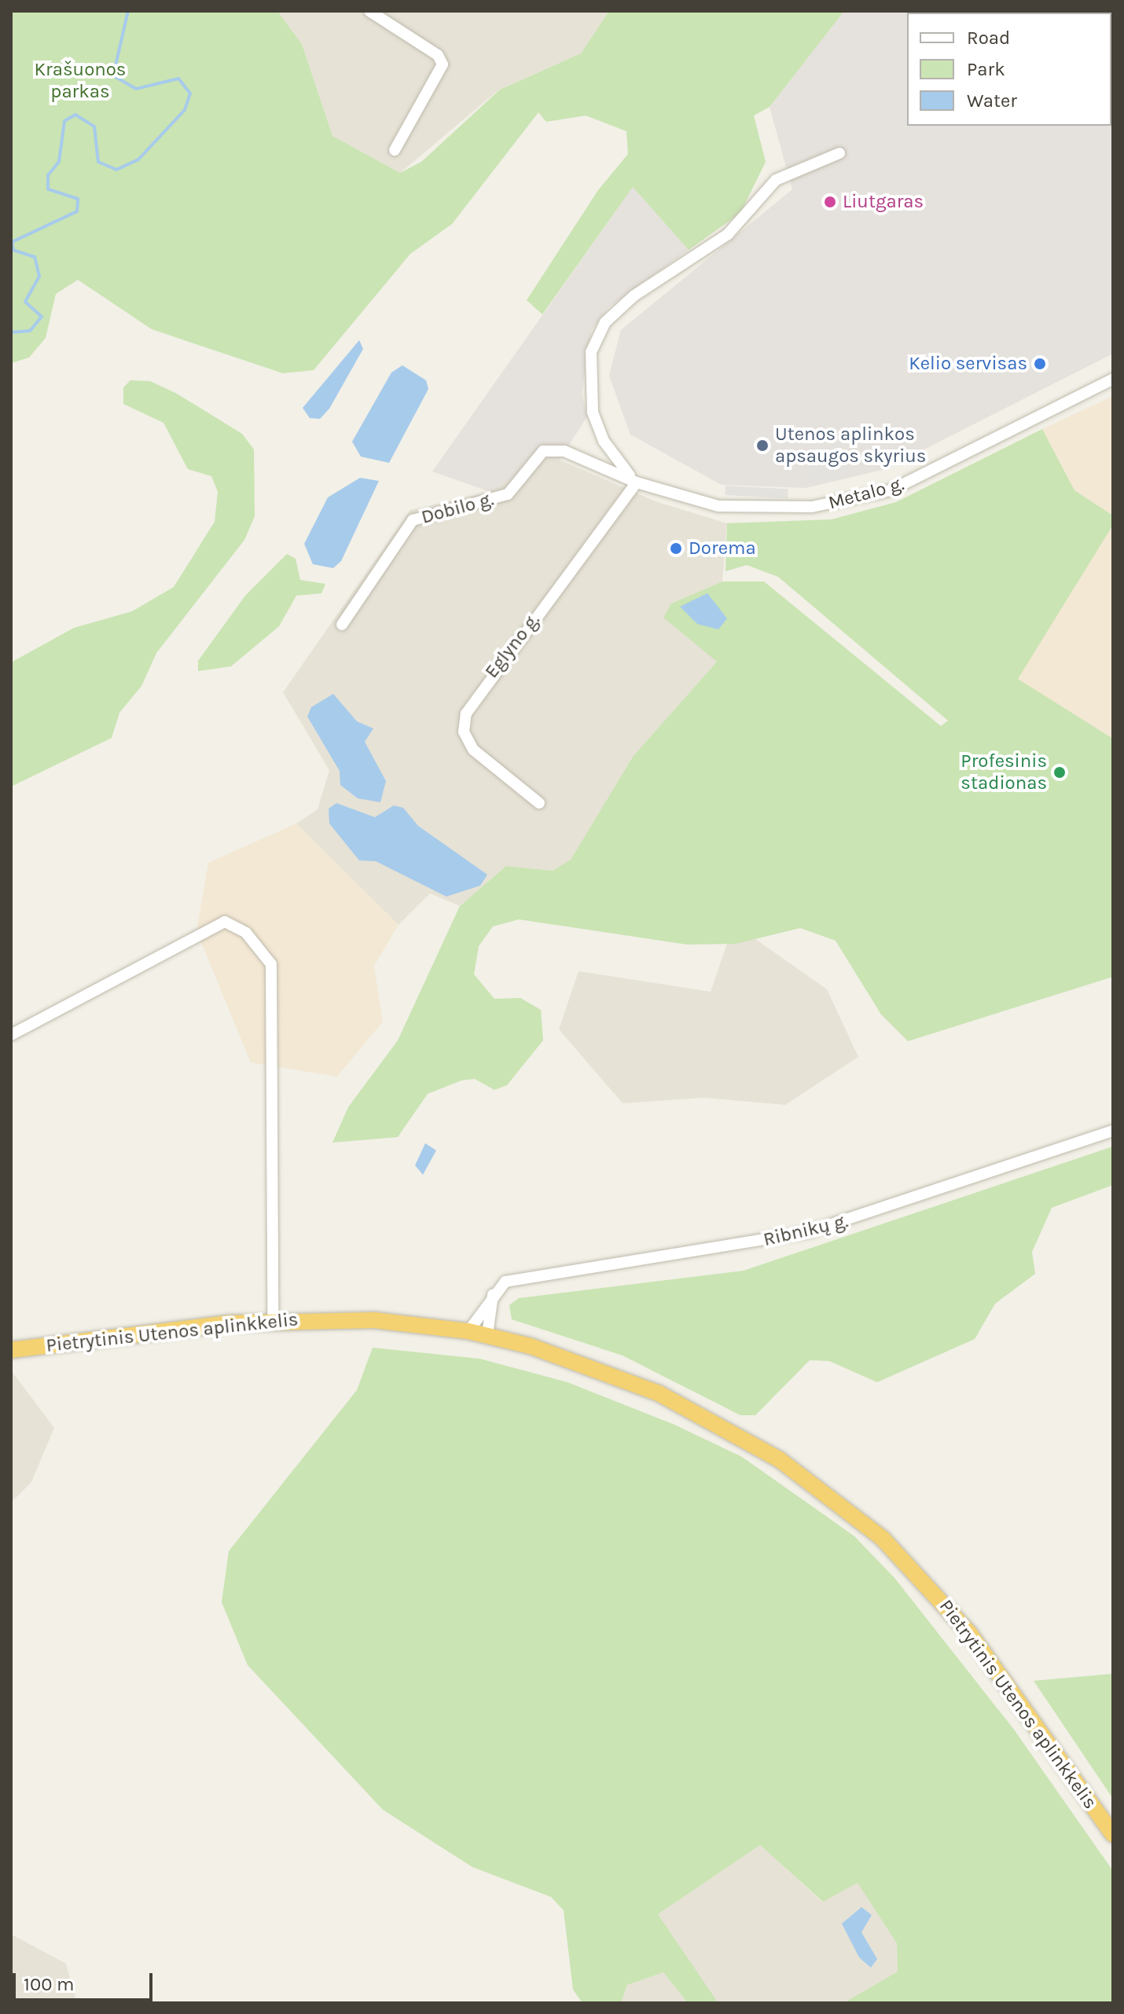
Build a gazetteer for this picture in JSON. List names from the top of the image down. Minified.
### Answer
{"streets":{"highway":["Pietrytinis Utenos aplinkkelis"],"street":["Metalo g.","Dobilo g.","Eglyno g.","Ribnikų g."]},"crossings":[["Metalo g.","Dobilo g."],["Metalo g.","Eglyno g."],["Dobilo g.","Eglyno g."]],"parks":["Krašuonos parkas"],"places":["Liutgaras","Kelio servisas","Utenos aplinkos apsaugos skyrius","Dorema","Profesinis stadionas"],"legend":["Road","Park","Water"],"scale_bar":"100 m"}
